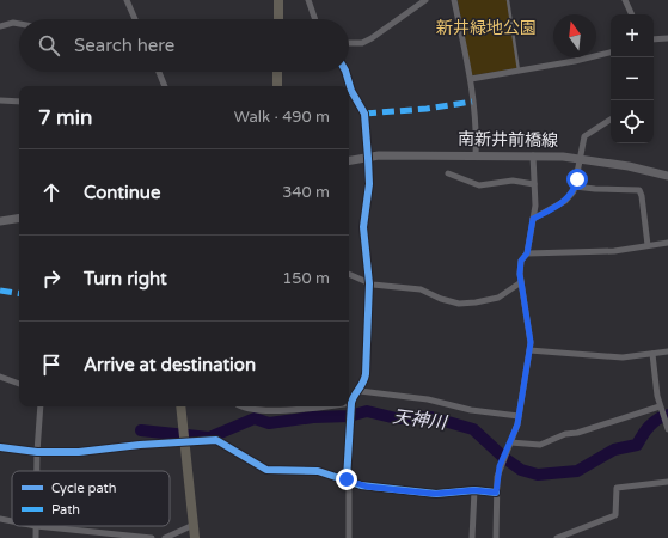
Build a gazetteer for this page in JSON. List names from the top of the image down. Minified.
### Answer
{"streets":{"main road":["南新井前橋線"]},"water":["天神川"],"parks":["新井緑地公園"],"legend":["Cycle path","Path"],"north":"top","page":{"map_buttons":["+","−"],"search":"Search here","heading":["7 min","Walk · 490 m"],"list":[["Continue","340 m"],["Turn right","150 m"],"Arrive at destination"]}}
